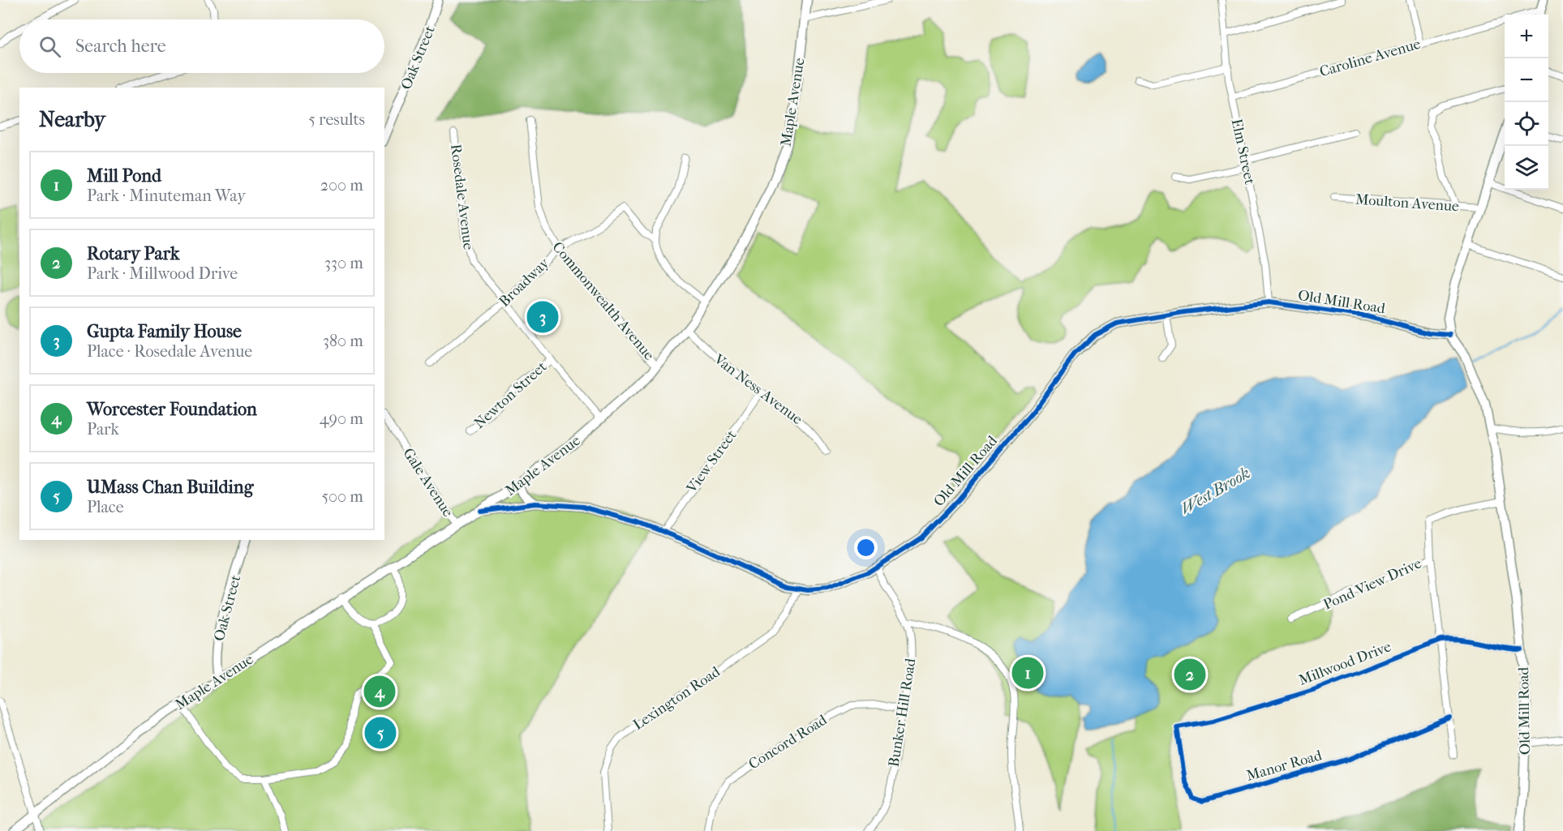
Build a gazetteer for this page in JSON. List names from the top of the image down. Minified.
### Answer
{"streets":{"main road":["Oak Street","Maple Avenue","Old Mill Road"],"street":["Caroline Avenue","Elm Street","Rosedale Avenue","Moulton Avenue","Broadway","Commonwealth Avenue","Van Ness Avenue","Newton Street","View Street","Gale Avenue","Pond View Drive","Millwood Drive","Lexington Road","Bunker Hill Road","Concord Road","Manor Road"]},"crossings":[["Oak Street","Maple Avenue"],["Caroline Avenue","Elm Street"],["Maple Avenue","Rosedale Avenue"],["Maple Avenue","Commonwealth Avenue"],["Maple Avenue","Old Mill Road"],["Maple Avenue","Van Ness Avenue"],["Maple Avenue","Gale Avenue"],["Elm Street","Old Mill Road"],["Rosedale Avenue","Broadway"],["Rosedale Avenue","Newton Street"],["Broadway","Commonwealth Avenue"],["Old Mill Road","View Street"],["Old Mill Road","Pond View Drive"],["Old Mill Road","Millwood Drive"],["Old Mill Road","Lexington Road"],["Old Mill Road","Bunker Hill Road"],["Van Ness Avenue","View Street"],["Millwood Drive","Manor Road"],["Bunker Hill Road","Concord Road"]],"water":["West Brook"],"page":{"map_buttons":["+","−"],"search":"Search here","heading":["Nearby","5 results"],"list":[{"mark":"1","name":"Mill Pond","note":"Park · Minuteman Way","value":"200 m"},{"mark":"2","name":"Rotary Park","note":"Park · Millwood Drive","value":"330 m"},{"mark":"3","name":"Gupta Family House","note":"Place · Rosedale Avenue","value":"380 m"},{"mark":"4","name":"Worcester Foundation","note":"Park","value":"490 m"},{"mark":"5","name":"UMass Chan Building","note":"Place","value":"500 m"}],"pins":["3","1","2","4","5"]}}
